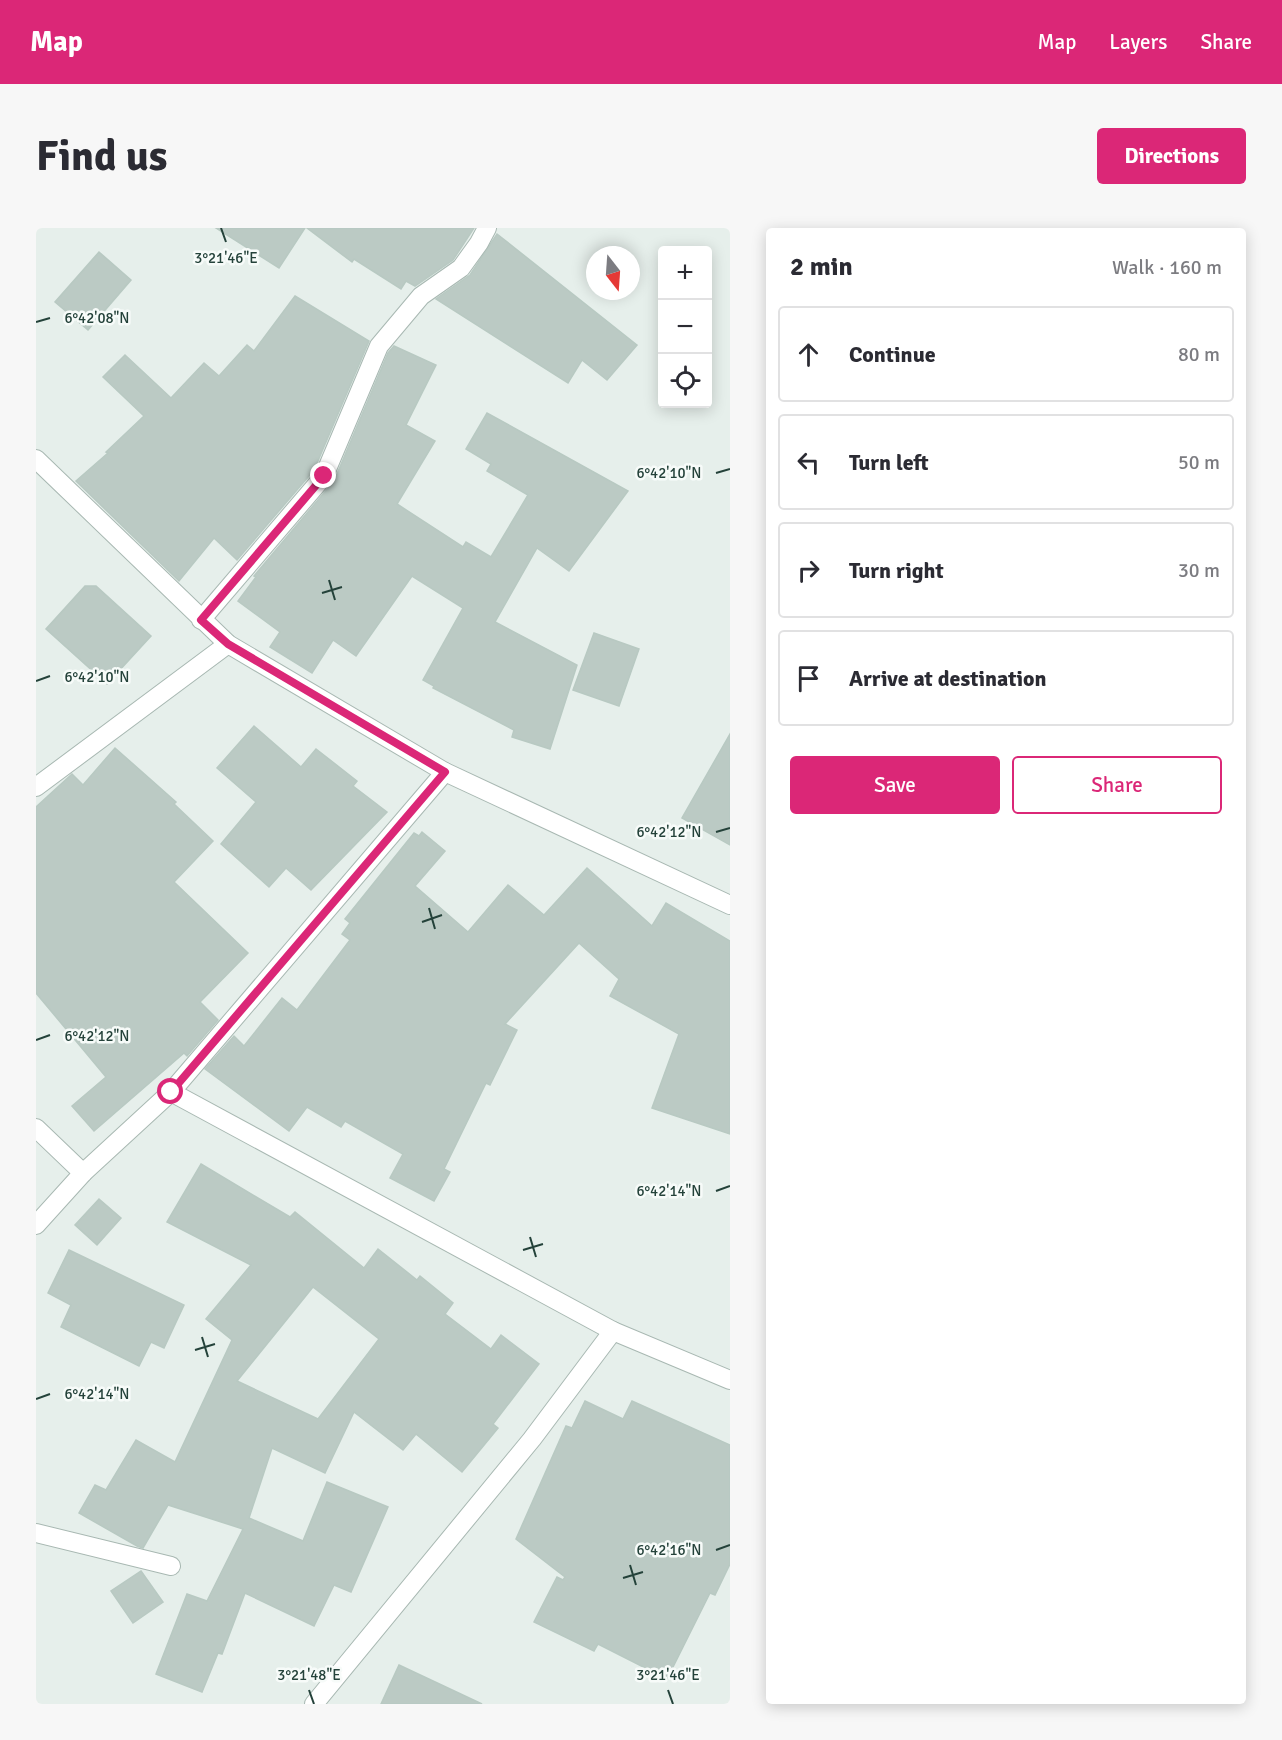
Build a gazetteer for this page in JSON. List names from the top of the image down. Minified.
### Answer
{"north":"bottom","page":{"header":"Map","nav":["Map","Layers","Share"],"buttons":["Directions",["Save","Share"]],"title":"Find us","heading":["2 min","Walk · 160 m"],"map_buttons":["+","−"],"list":[["Continue","80 m"],["Turn left","50 m"],["Turn right","30 m"],"Arrive at destination"]},"coordinates":["3°21'46\"E","6°42'08\"N","6°42'10\"N","6°42'12\"N","6°42'14\"N","6°42'16\"N","3°21'48\"E"]}
